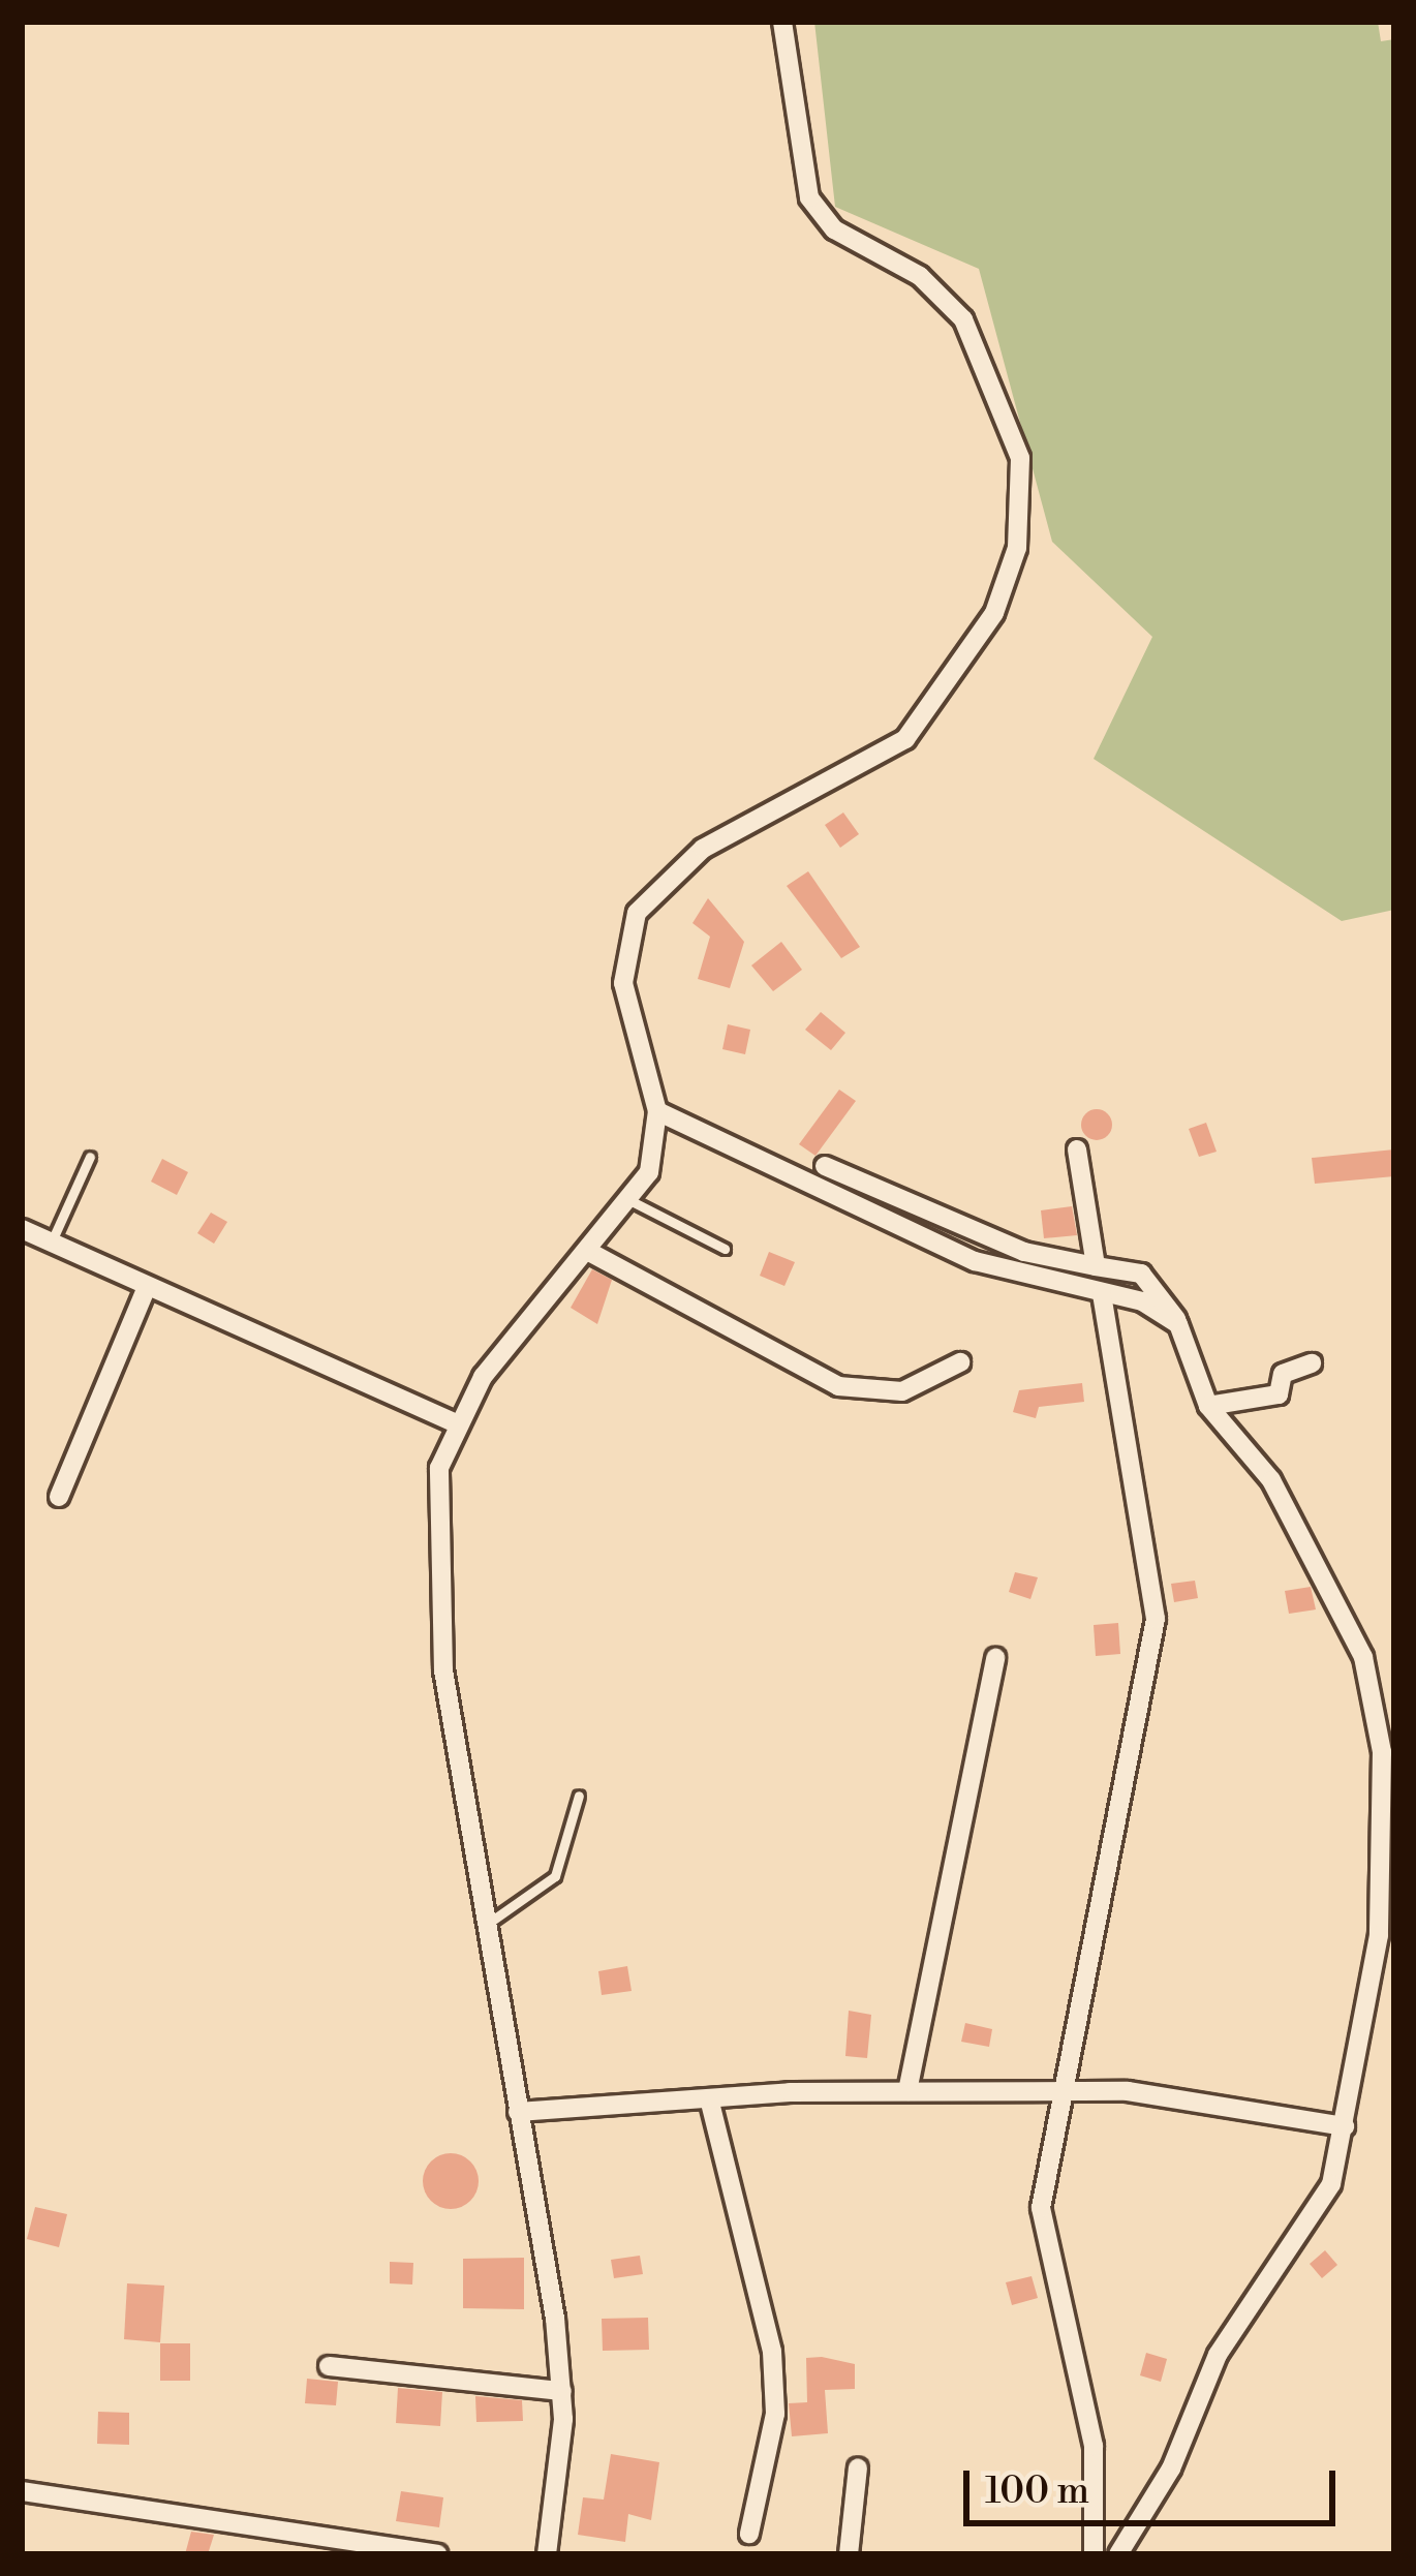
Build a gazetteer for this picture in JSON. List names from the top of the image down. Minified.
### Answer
{"scale_bar":"100 m"}
